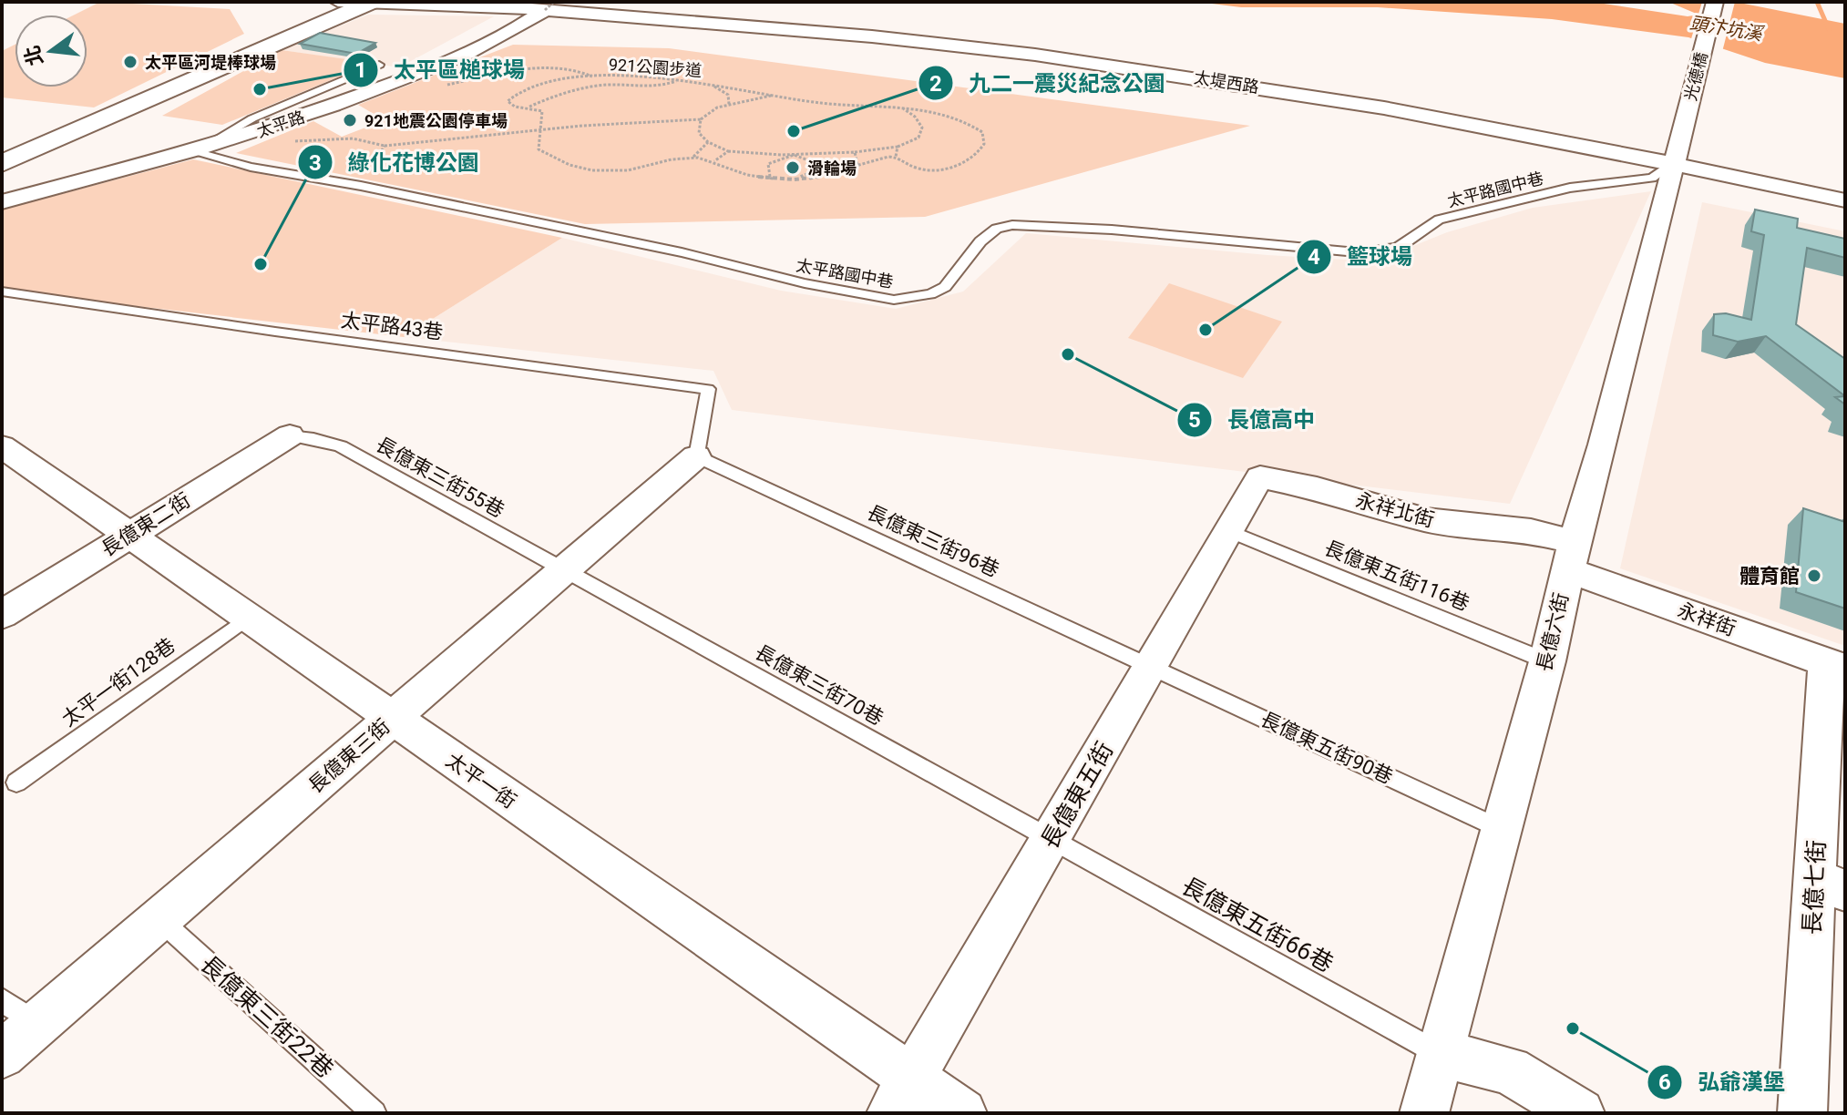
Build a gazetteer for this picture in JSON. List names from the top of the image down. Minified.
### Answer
{"streets":{"street":["光德橋","太堤西路","太平路","永祥北街","長億東二街","永祥街","長億六街","長億東三街","太平一街","長億東五街","長億七街"],"lane":["太平路國中巷","太平路43巷","長億東三街55巷","長億東三街96巷","長億東五街116巷","太平一街128巷","長億東三街70巷","長億東五街90巷","長億東五街66巷","長億東三街22巷"],"path":["921公園步道"]},"crossings":[["光德橋","太堤西路"],["光德橋","太平路國中巷"],["光德橋","長億六街"],["太堤西路","太平路"],["太堤西路","太平路國中巷"],["太堤西路","長億六街"],["太平路","太平路國中巷"],["太平路國中巷","長億六街"],["太平路43巷","長億東三街96巷"],["太平路43巷","長億東三街"],["長億東三街55巷","長億東二街"],["長億東三街55巷","長億東三街70巷"],["長億東三街55巷","長億東三街"],["永祥北街","永祥街"],["永祥北街","長億六街"],["永祥北街","長億東五街"],["長億東二街","太平一街"],["長億東三街96巷","長億東五街90巷"],["長億東三街96巷","長億東三街"],["長億東三街96巷","長億東五街"],["長億東五街116巷","長億六街"],["長億東五街116巷","長億東五街"],["永祥街","長億六街"],["永祥街","長億七街"],["長億六街","長億東五街90巷"],["長億六街","長億東五街66巷"],["太平一街128巷","太平一街"],["長億東三街70巷","長億東三街"],["長億東三街70巷","長億東五街"],["長億東三街70巷","長億東五街66巷"],["長億東五街90巷","長億東五街"],["長億東三街","太平一街"],["長億東三街","長億東三街22巷"],["太平一街","長億東五街"],["長億東五街","長億東五街66巷"]],"water":["頭汴坑溪"],"places":["太平區河堤棒球場","太平區槌球場","921地震公園停車場","九二一震災紀念公園","滑輪場","綠化花博公園","籃球場","長億高中","體育館","弘爺漢堡"],"north":"left"}
